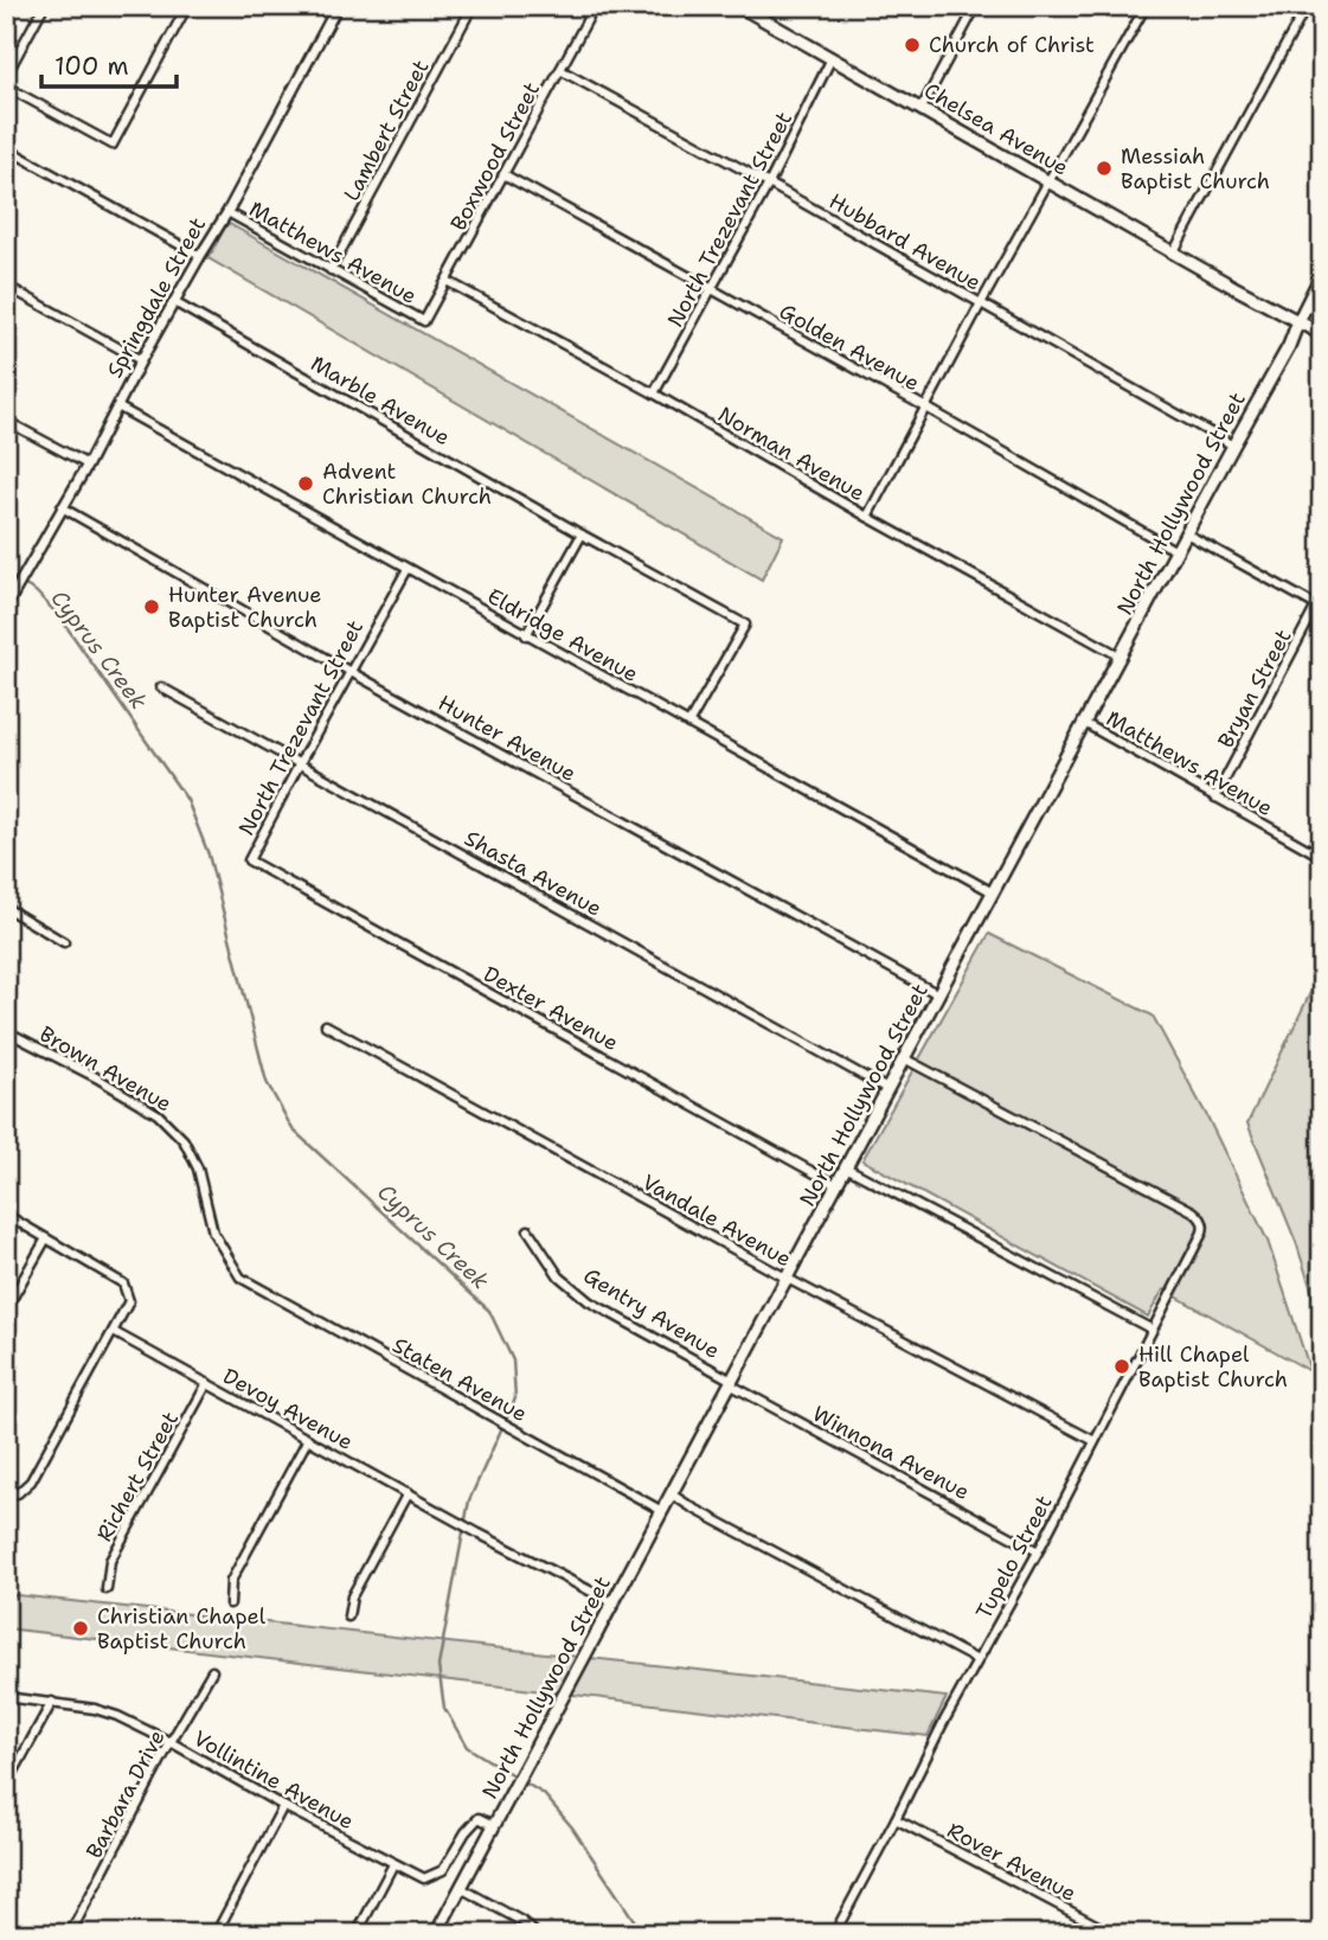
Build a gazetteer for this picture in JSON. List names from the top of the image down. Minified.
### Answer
{"streets":{"main road":["Chelsea Avenue","North Hollywood Street"],"street":["Lambert Street","Boxwood Street","North Trezevant Street","Hubbard Avenue","Matthews Avenue","Springdale Street","Golden Avenue","Marble Avenue","Norman Avenue","Eldridge Avenue","Bryan Street","Hunter Avenue","Shasta Avenue","Dexter Avenue","Brown Avenue","Vandale Avenue","Gentry Avenue","Staten Avenue","Devoy Avenue","Winnona Avenue","Richert Street","Tupelo Street","Vollintine Avenue","Barbara Drive","Rover Avenue"]},"crossings":[["Chelsea Avenue","North Trezevant Street"],["Chelsea Avenue","North Hollywood Street"],["Lambert Street","Matthews Avenue"],["Boxwood Street","Hubbard Avenue"],["Boxwood Street","Matthews Avenue"],["Boxwood Street","Golden Avenue"],["Boxwood Street","Norman Avenue"],["North Trezevant Street","Hubbard Avenue"],["North Trezevant Street","Golden Avenue"],["North Trezevant Street","Norman Avenue"],["North Trezevant Street","Eldridge Avenue"],["North Trezevant Street","Hunter Avenue"],["North Trezevant Street","Shasta Avenue"],["North Trezevant Street","Dexter Avenue"],["Hubbard Avenue","North Hollywood Street"],["Matthews Avenue","Springdale Street"],["Matthews Avenue","North Hollywood Street"],["Matthews Avenue","Bryan Street"],["Springdale Street","Marble Avenue"],["Springdale Street","Eldridge Avenue"],["Springdale Street","Hunter Avenue"],["Golden Avenue","North Hollywood Street"],["Marble Avenue","Eldridge Avenue"],["Norman Avenue","North Hollywood Street"],["North Hollywood Street","Eldridge Avenue"],["North Hollywood Street","Hunter Avenue"],["North Hollywood Street","Shasta Avenue"],["North Hollywood Street","Dexter Avenue"],["North Hollywood Street","Vandale Avenue"],["North Hollywood Street","Gentry Avenue"],["North Hollywood Street","Staten Avenue"],["North Hollywood Street","Devoy Avenue"],["North Hollywood Street","Winnona Avenue"],["North Hollywood Street","Tupelo Street"],["North Hollywood Street","Vollintine Avenue"],["Brown Avenue","Staten Avenue"],["Vandale Avenue","Tupelo Street"],["Gentry Avenue","Winnona Avenue"],["Devoy Avenue","Richert Street"],["Winnona Avenue","Tupelo Street"],["Tupelo Street","Rover Avenue"],["Vollintine Avenue","Barbara Drive"]],"water":["Cyprus Creek"],"places":["Church of Christ","Messiah Baptist Church","Advent Christian Church","Hunter Avenue Baptist Church","Hill Chapel Baptist Church","Christian Chapel Baptist Church"],"scale_bar":"100 m"}
